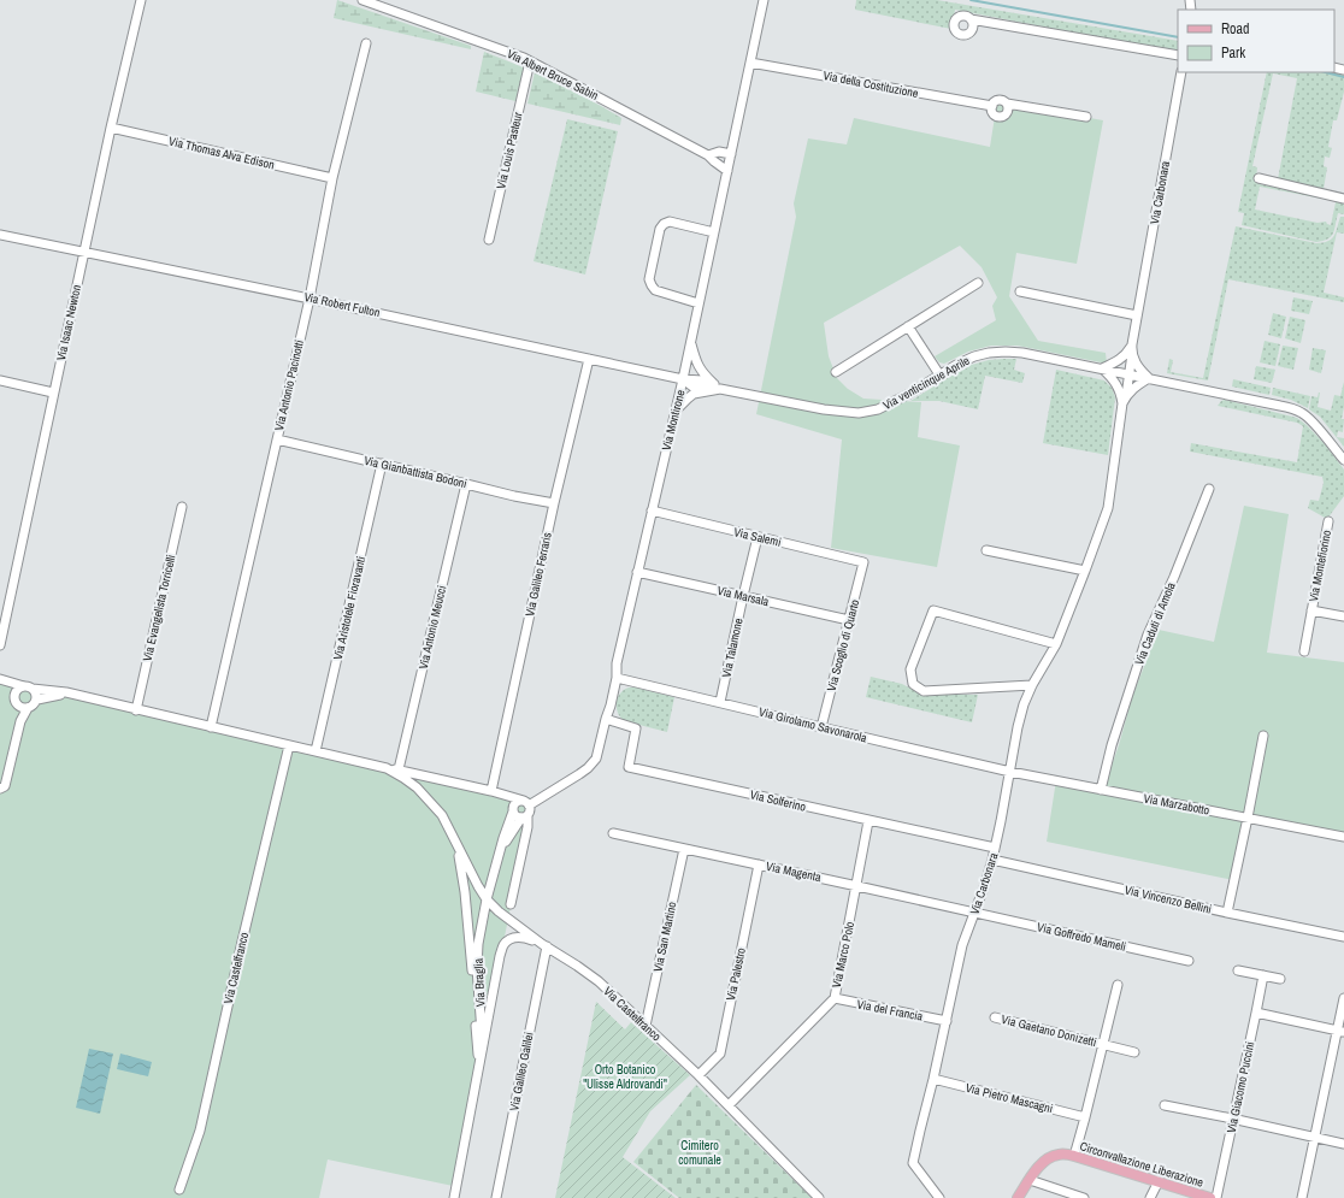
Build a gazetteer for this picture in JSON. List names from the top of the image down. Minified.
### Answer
{"streets":{"main road":["Circonvallazione Liberazione"],"street":["Via Albert Bruce Sabin","Via della Costituzione","Via Louis Pasteur","Via Thomas Alva Edison","Via Carbonara","Via Robert Fulton","Via Isaac Newton","Via venticinque Aprile","Via Antonio Pacinotti","Via Montirone","Via Gianbattista Bodoni","Via Salemi","Via Montefiorino","Via Galileo Ferraris","Via Marsala","Via Evangelista Torricelli","Via Aristotele Fioravanti","Via Caduti di Amola","Via Antonio Meucci","Via Scoglio di Quarto","Via Talamone","Via Girolamo Savonarola","Via Solferino","Via Marzabotto","Via Magenta","Via Vincenzo Bellini","Via San Martino","Via Goffredo Mameli","Via Marco Polo","Via Castelfranco","Via Palestro","Via Braglia","Via del Francia","Via Gaetano Donizetti","Via Galileo Galilei","Via Giacomo Puccini","Via Pietro Mascagni"]},"crossings":[["Via Albert Bruce Sabin","Via Louis Pasteur"],["Via Albert Bruce Sabin","Via Montirone"],["Via della Costituzione","Via Montirone"],["Via Thomas Alva Edison","Via Isaac Newton"],["Via Thomas Alva Edison","Via Antonio Pacinotti"],["Via Carbonara","Via venticinque Aprile"],["Via Carbonara","Via Girolamo Savonarola"],["Via Carbonara","Via Solferino"],["Via Carbonara","Via Marzabotto"],["Via Carbonara","Via Magenta"],["Via Carbonara","Via Vincenzo Bellini"],["Via Carbonara","Via Goffredo Mameli"],["Via Carbonara","Via del Francia"],["Via Carbonara","Via Pietro Mascagni"],["Via Robert Fulton","Via Isaac Newton"],["Via Robert Fulton","Via venticinque Aprile"],["Via Robert Fulton","Via Antonio Pacinotti"],["Via Robert Fulton","Via Montirone"],["Via Robert Fulton","Via Galileo Ferraris"],["Via venticinque Aprile","Via Montirone"],["Via Antonio Pacinotti","Via Gianbattista Bodoni"],["Via Antonio Pacinotti","Via Castelfranco"],["Via Montirone","Via Salemi"],["Via Montirone","Via Marsala"],["Via Montirone","Via Girolamo Savonarola"],["Via Montirone","Via Solferino"],["Via Montirone","Via Castelfranco"],["Via Gianbattista Bodoni","Via Galileo Ferraris"],["Via Gianbattista Bodoni","Via Aristotele Fioravanti"],["Via Gianbattista Bodoni","Via Antonio Meucci"],["Via Salemi","Via Scoglio di Quarto"],["Via Salemi","Via Talamone"],["Via Galileo Ferraris","Via Castelfranco"],["Via Marsala","Via Scoglio di Quarto"],["Via Marsala","Via Talamone"],["Via Evangelista Torricelli","Via Castelfranco"],["Via Aristotele Fioravanti","Via Castelfranco"],["Via Caduti di Amola","Via Marzabotto"],["Via Antonio Meucci","Via Castelfranco"],["Via Scoglio di Quarto","Via Girolamo Savonarola"],["Via Talamone","Via Girolamo Savonarola"],["Via Girolamo Savonarola","Via Marzabotto"],["Via Solferino","Via Marco Polo"],["Via Magenta","Via San Martino"],["Via Magenta","Via Goffredo Mameli"],["Via Magenta","Via Marco Polo"],["Via Magenta","Via Palestro"],["Via San Martino","Via Castelfranco"],["Via Marco Polo","Via Castelfranco"],["Via Marco Polo","Via del Francia"],["Via Castelfranco","Via Palestro"],["Via Castelfranco","Via Braglia"],["Via Castelfranco","Via Galileo Galilei"],["Via Braglia","Via Galileo Galilei"],["Via Gaetano Donizetti","Via Pietro Mascagni"],["Via Gaetano Donizetti","Circonvallazione Liberazione"]],"parks":["Orto Botanico \"Ulisse Aldrovandi\"","Cimitero comunale"],"legend":["Road","Park"]}
